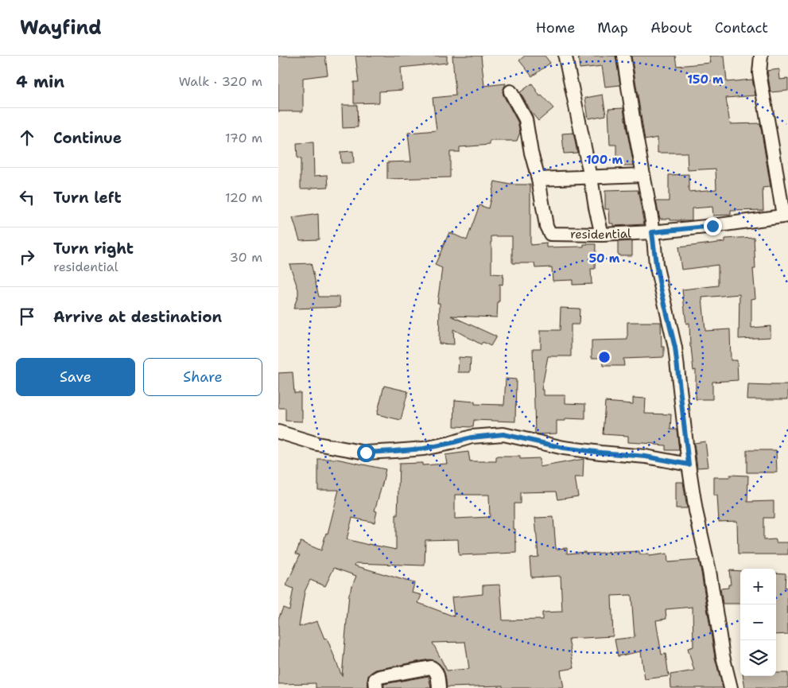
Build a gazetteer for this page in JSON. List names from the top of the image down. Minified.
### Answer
{"streets":{"street":["residential"]},"page":{"header":"Wayfind","nav":["Home","Map","About","Contact"],"heading":["4 min","Walk · 320 m"],"list":[["Continue","170 m"],["Turn left","120 m"],["Turn right","residential","30 m"],"Arrive at destination"],"buttons":["Save","Share"],"map_buttons":["+","−"]},"rings":["150 m","100 m","50 m"]}
